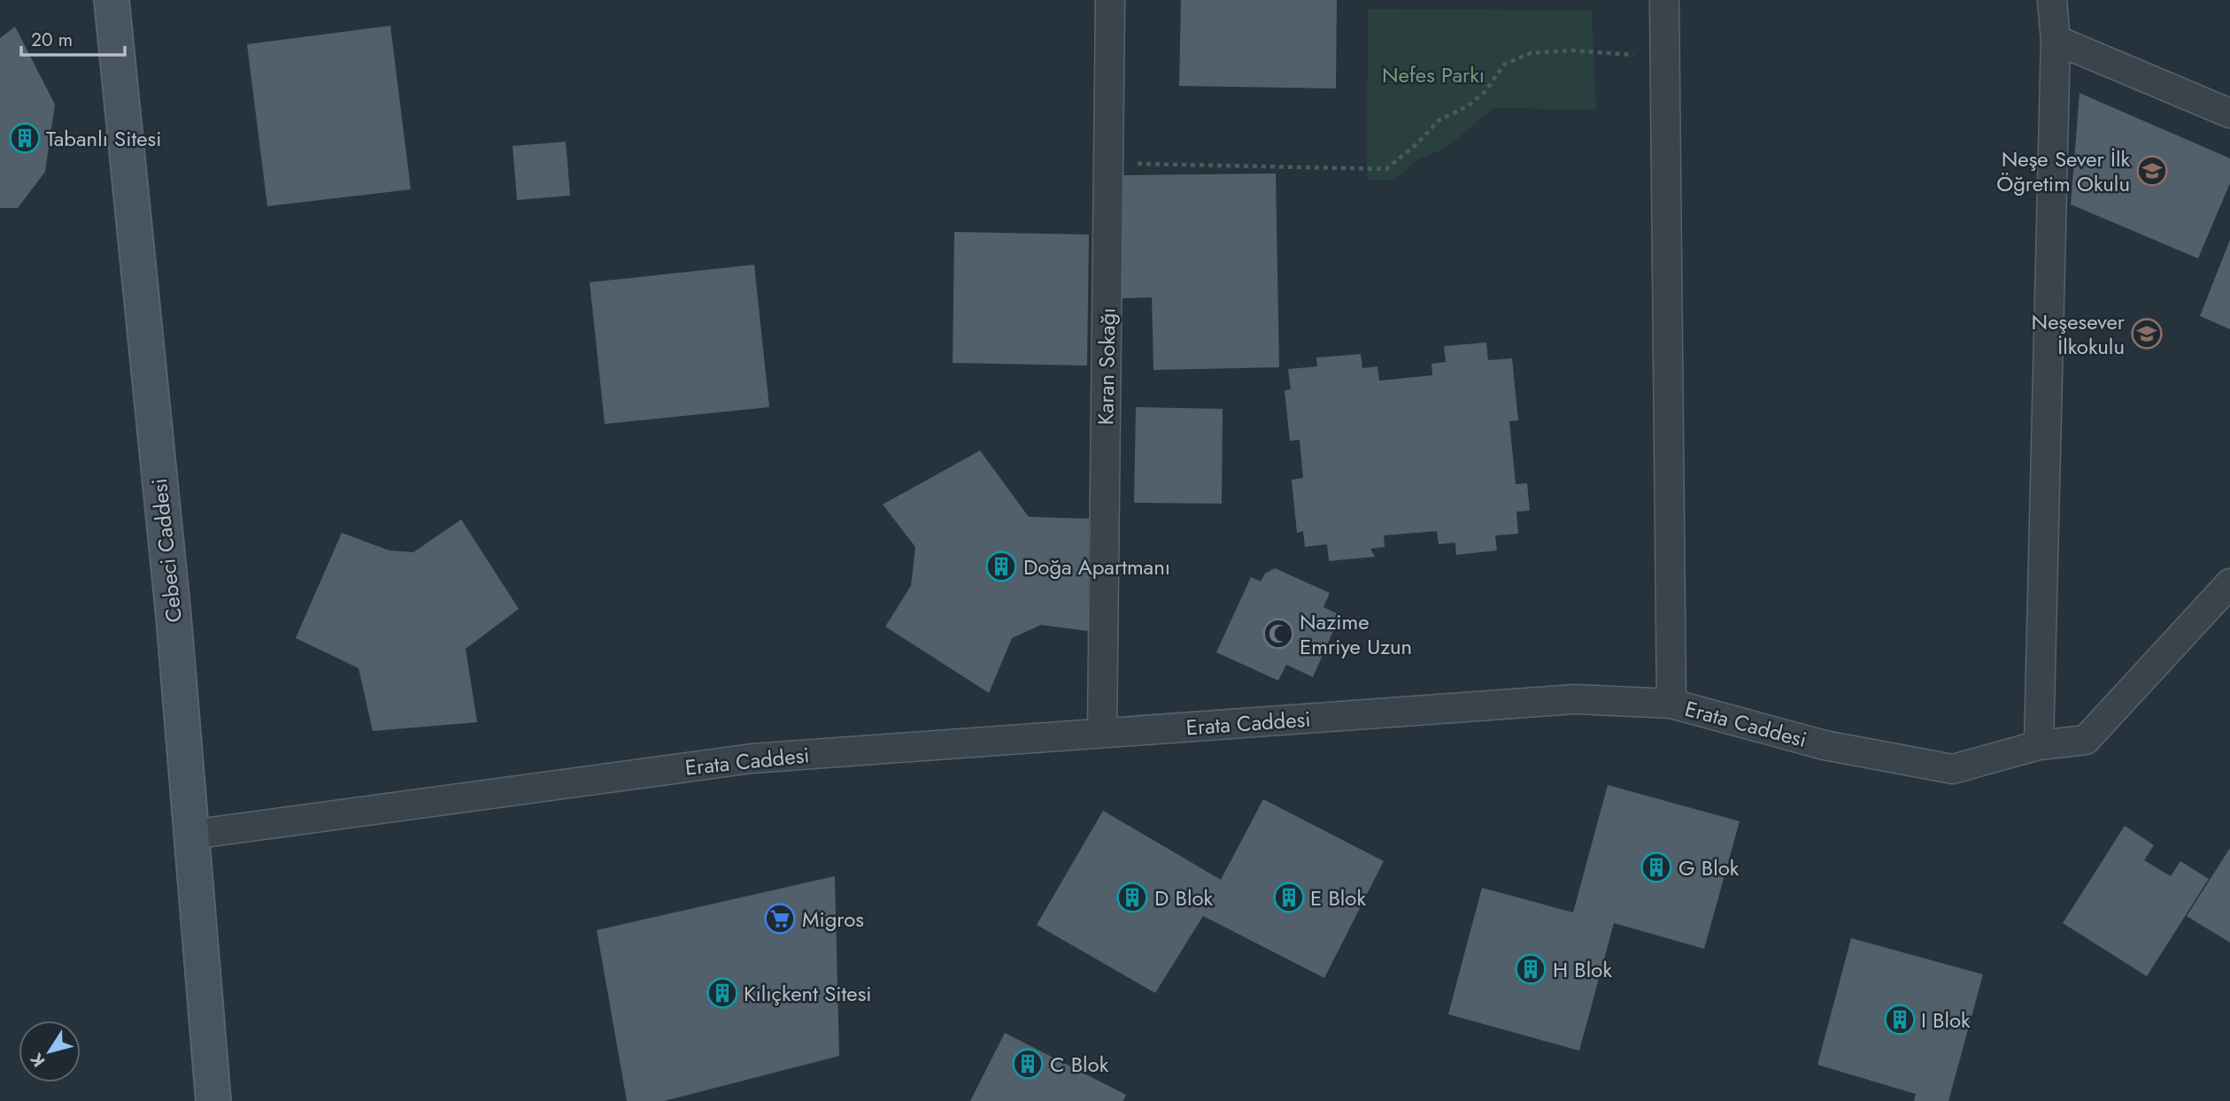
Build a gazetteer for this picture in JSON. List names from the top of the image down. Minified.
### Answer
{"streets":{"street":["Karan Sokağı","Cebeci Caddesi","Erata Caddesi"]},"crossings":[["Karan Sokağı","Erata Caddesi"],["Cebeci Caddesi","Erata Caddesi"]],"parks":["Nefes Parkı"],"places":{"building":["Tabanlı Sitesi","Doğa Apartmanı","G Blok","D Blok","E Blok","H Blok","Kılıçkent Sitesi","I Blok","C Blok"],"school or university":["Neşe Sever İlk Öğretim Okulu","Neşesever İlkokulu"],"mosque":["Nazime Emriye Uzun"],"supermarket":["Migros"]},"scale_bar":"20 m","north":"bottom left"}
